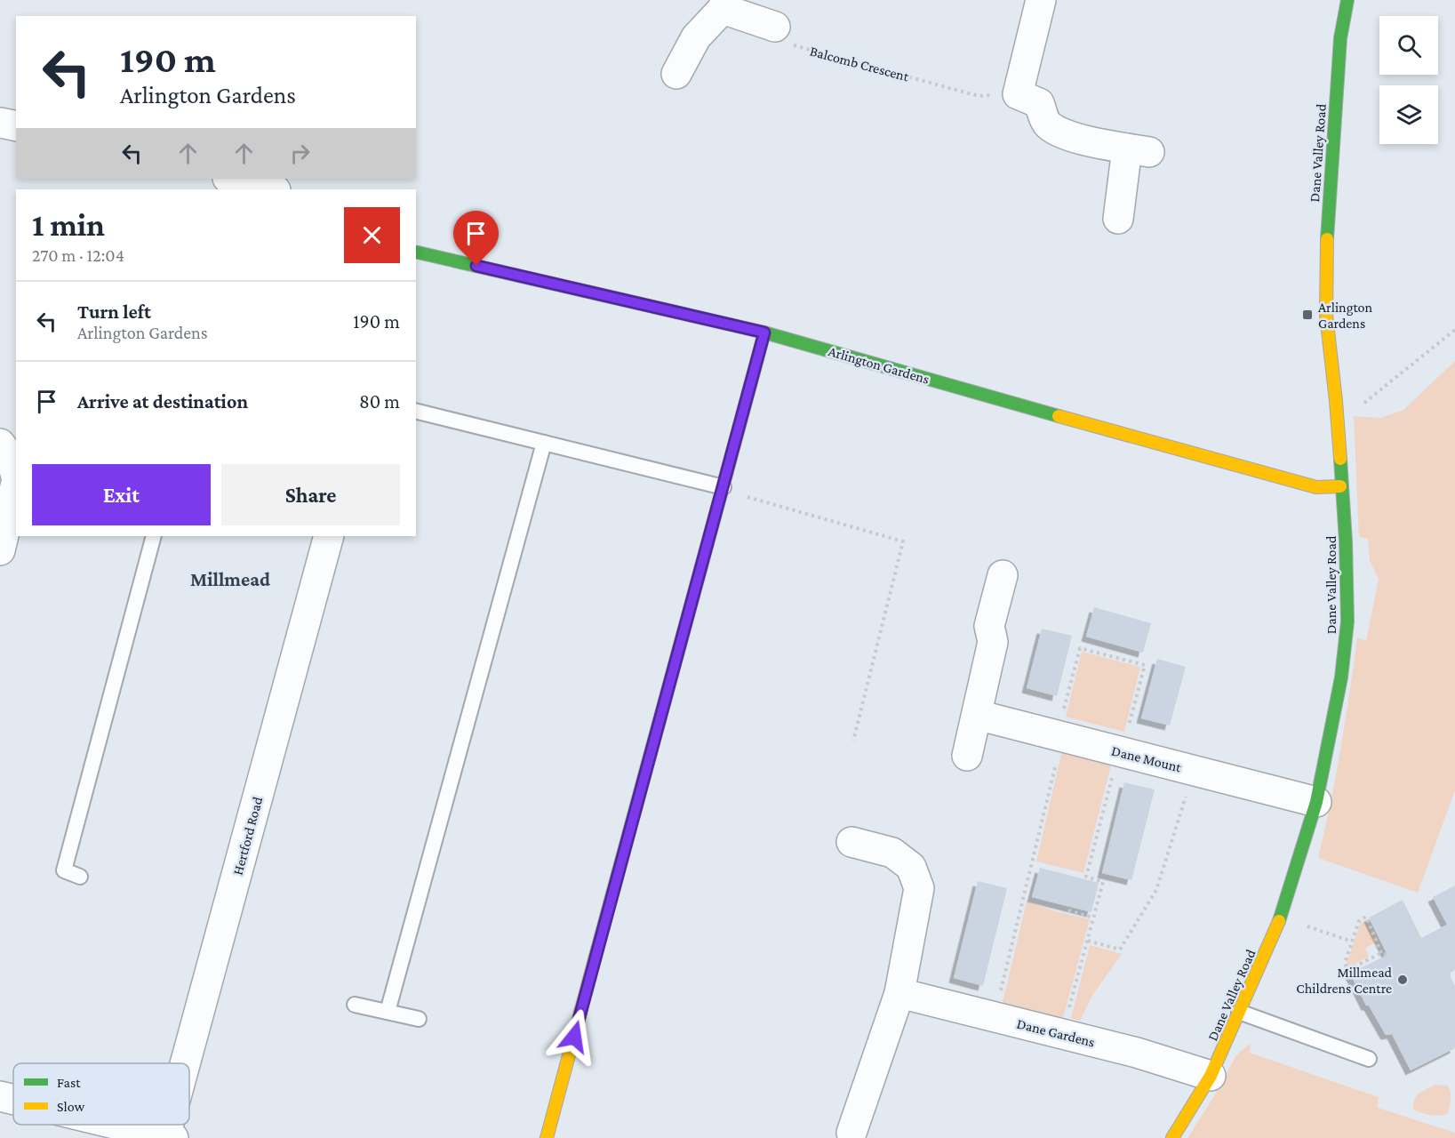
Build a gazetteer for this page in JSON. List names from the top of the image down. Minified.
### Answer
{"streets":{"street":["Dane Valley Road","Arlington Gardens","Dane Mount","Hertford Road","Dane Gardens"],"path":["Balcomb Crescent"]},"crossings":[["Dane Valley Road","Arlington Gardens"],["Dane Valley Road","Dane Mount"],["Dane Valley Road","Dane Gardens"]],"districts":["Millmead"],"places":{"transit":["Arlington Gardens"],"other":["Millmead Childrens Centre"]},"legend":["Fast","Slow"],"page":{"turn":["190 m","Arlington Gardens"],"heading":["1 min","270 m · 12:04"],"list":[{"name":"Turn left","note":"Arlington Gardens","value":"190 m"},{"name":"Arrive at destination","value":"80 m"}],"buttons":["Exit","Share"]}}
